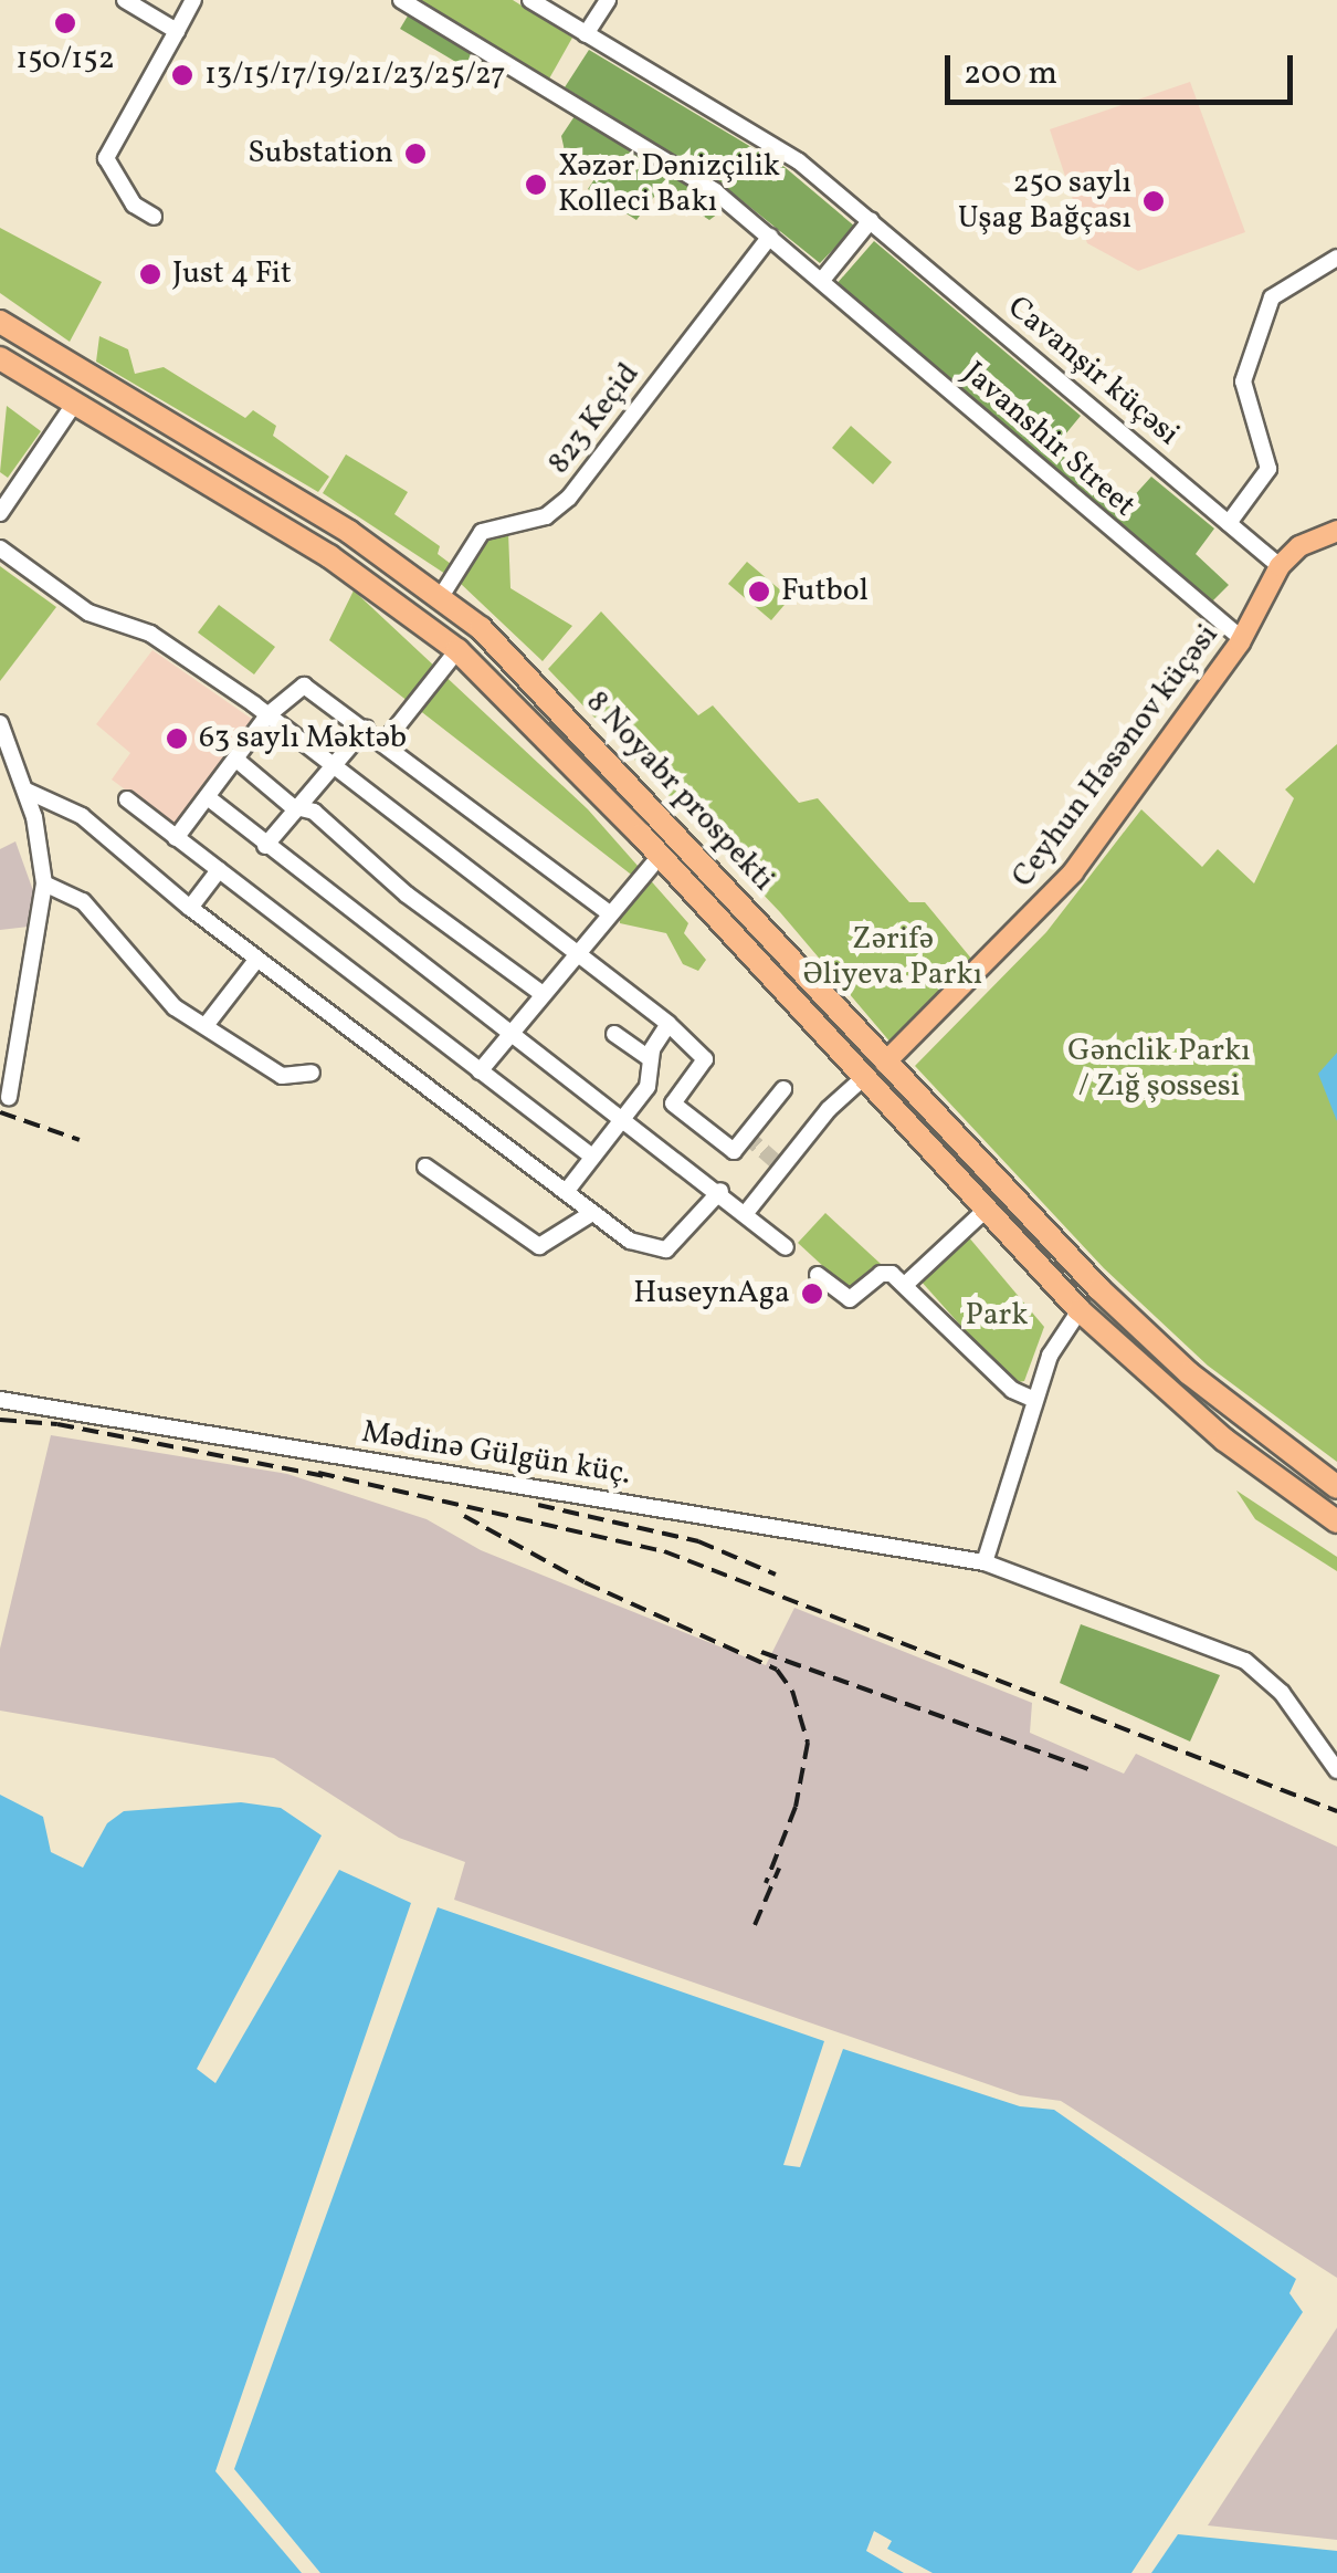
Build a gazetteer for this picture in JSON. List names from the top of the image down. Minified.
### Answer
{"streets":{"highway":["8 Noyabr prospekti"],"main road":["Ceyhun Həsənov küçəsi"],"street":["Cavanşir küçəsi","823 Keçid","Javanshir Street","Mədinə Gülgün küç."]},"crossings":[["Cavanşir küçəsi","Ceyhun Həsənov küçəsi"],["823 Keçid","8 Noyabr prospekti"],["Javanshir Street","Ceyhun Həsənov küçəsi"],["Ceyhun Həsənov küçəsi","8 Noyabr prospekti"]],"parks":["Zərifə Əliyeva Parkı","Gənclik Parkı / Zığ şossesi","Park"],"places":["150/152","13/15/17/19/21/23/25/27","Substation","Xəzər Dənizçilik Kolleci Bakı","250 saylı Uşag Bağçası","Just 4 Fit","Futbol","63 saylı Məktəb","HuseynAga"],"scale_bar":"200 m"}
